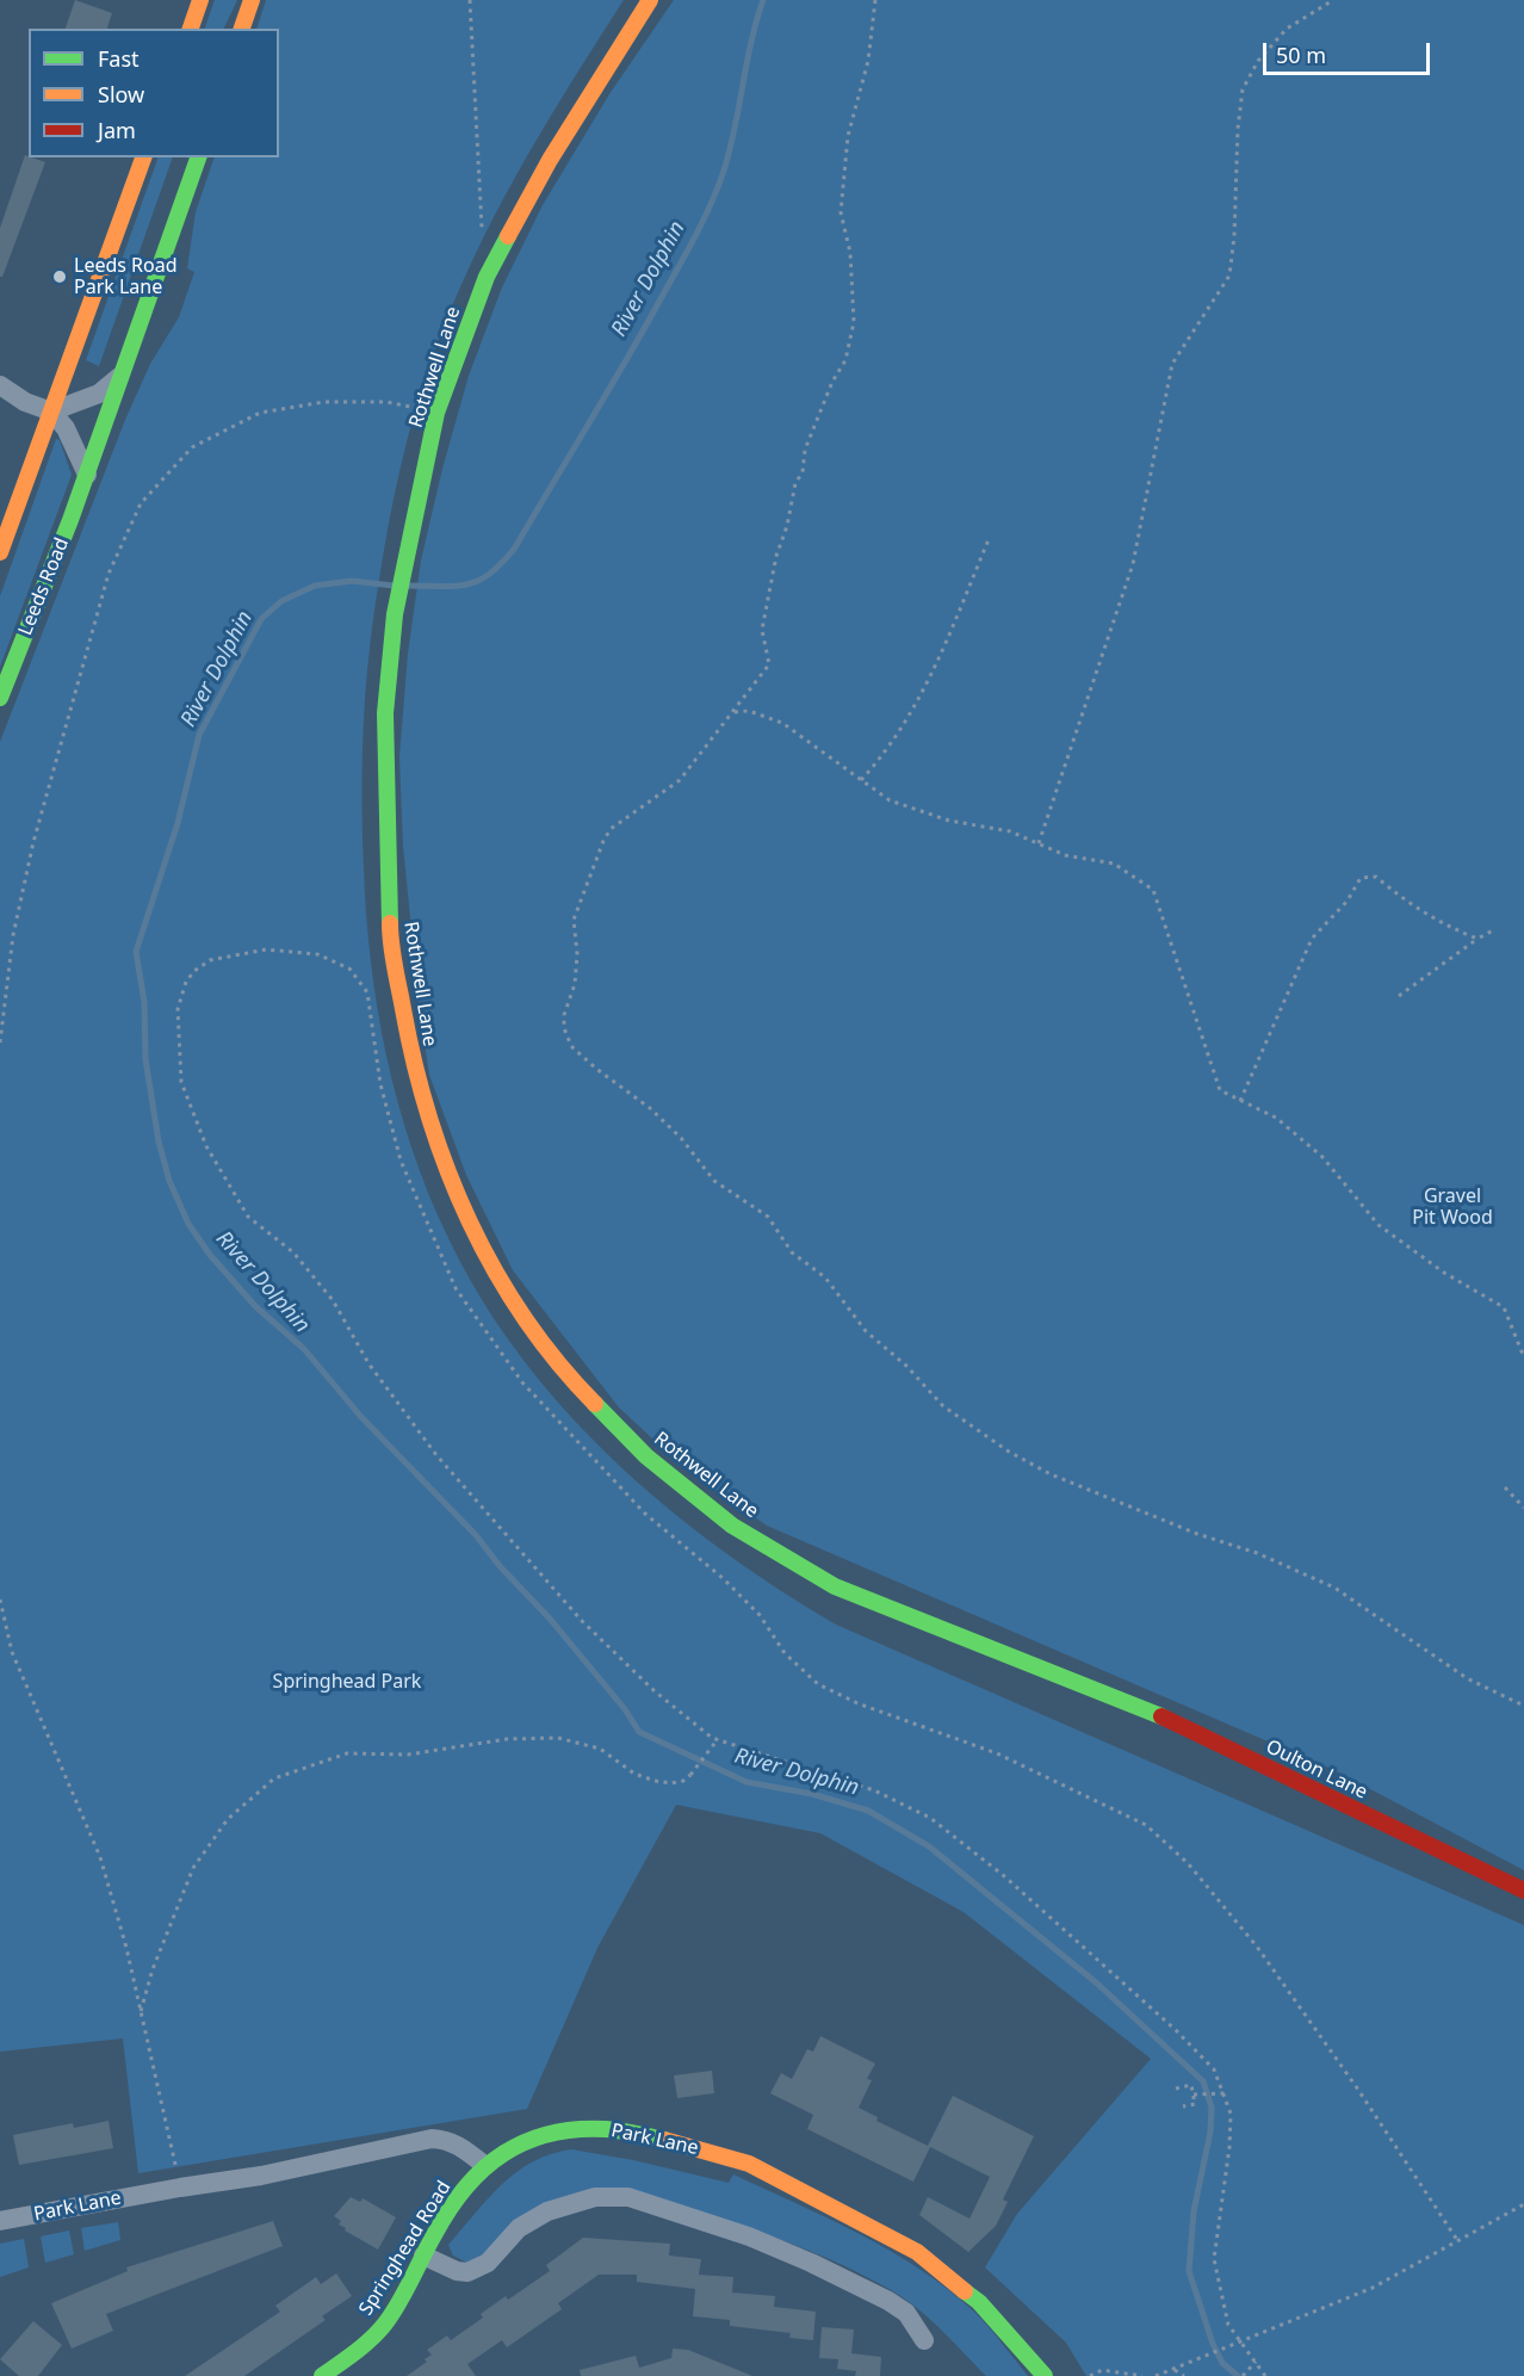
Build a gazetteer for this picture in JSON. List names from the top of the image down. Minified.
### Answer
{"streets":{"main road":["Rothwell Lane","Leeds Road","Oulton Lane","Park Lane","Springhead Road"]},"crossings":[["Rothwell Lane","Oulton Lane"],["Park Lane","Springhead Road"]],"water":["River Dolphin"],"parks":["Gravel Pit Wood","Springhead Park"],"places":["Leeds Road Park Lane"],"legend":["Fast","Slow","Jam"],"scale_bar":"50 m"}
